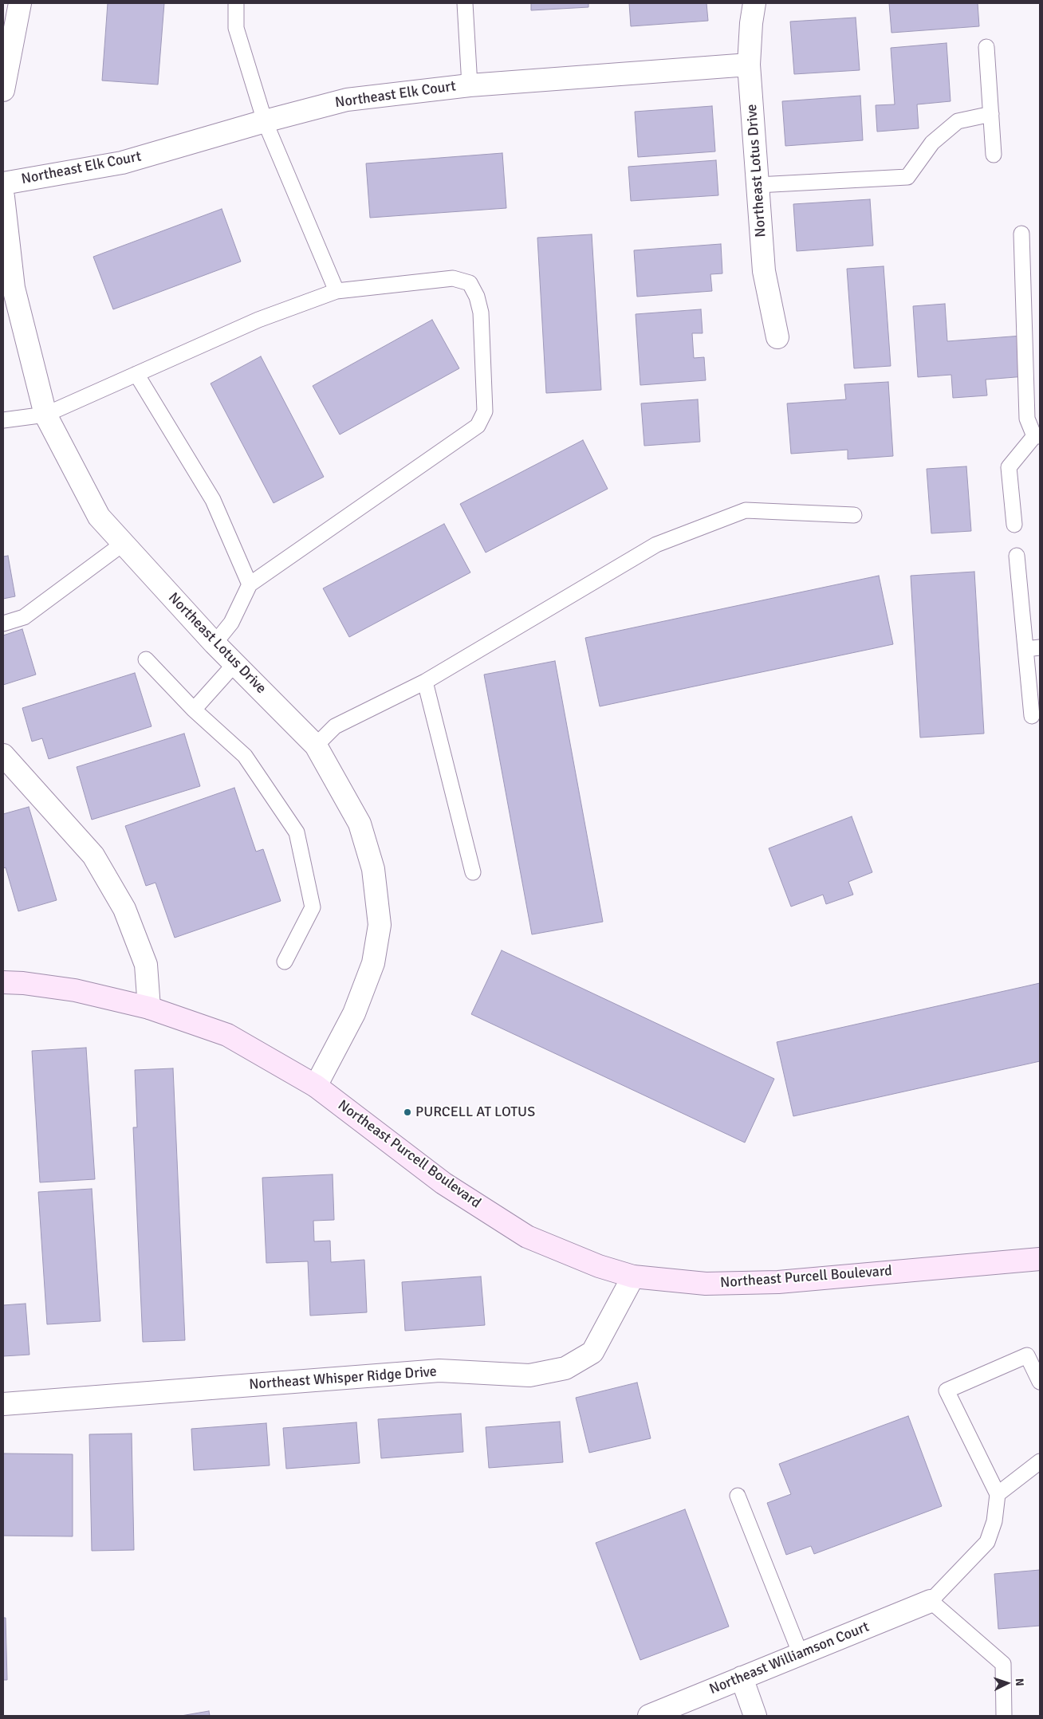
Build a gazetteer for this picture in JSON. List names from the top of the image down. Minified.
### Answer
{"streets":{"street":["Northeast Elk Court","Northeast Lotus Drive","Northeast Purcell Boulevard","Northeast Whisper Ridge Drive","Northeast Williamson Court"]},"crossings":[["Northeast Elk Court","Northeast Lotus Drive"],["Northeast Lotus Drive","Northeast Purcell Boulevard"],["Northeast Purcell Boulevard","Northeast Whisper Ridge Drive"]],"places":["PURCELL AT LOTUS"],"north":"right"}
